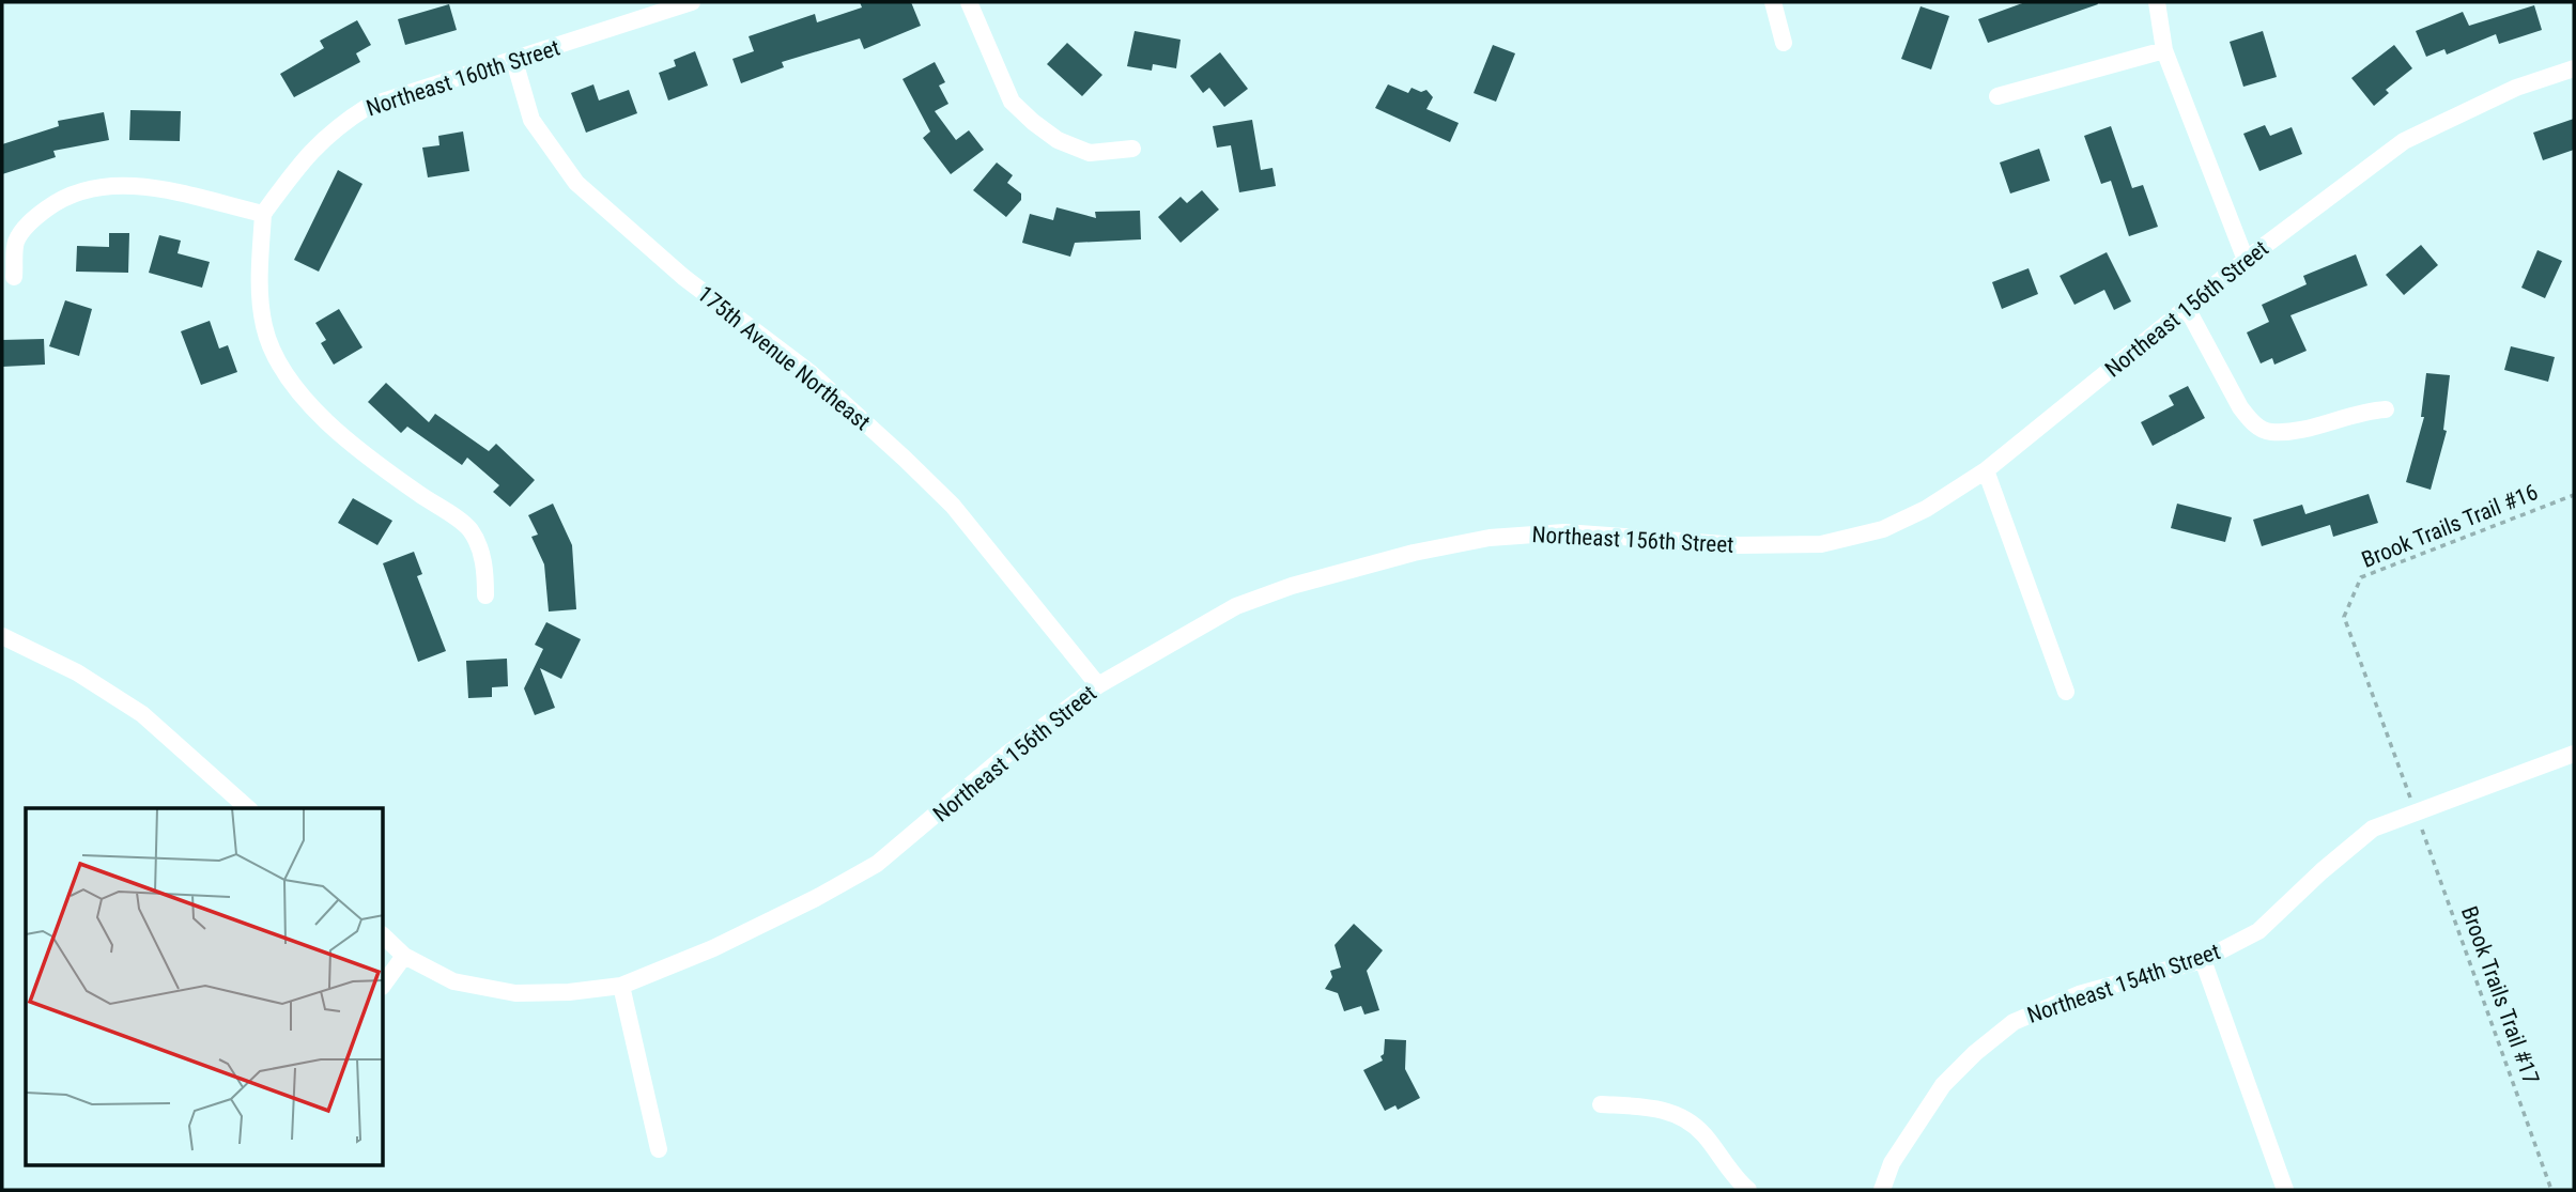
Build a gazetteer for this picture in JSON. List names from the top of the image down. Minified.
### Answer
{"streets":{"street":["Northeast 160th Street","Northeast 156th Street","175th Avenue Northeast","Northeast 154th Street"],"path":["Brook Trails Trail #16","Brook Trails Trail #17"]},"crossings":[["Northeast 160th Street","175th Avenue Northeast"],["Northeast 156th Street","175th Avenue Northeast"],["Brook Trails Trail #16","Northeast 154th Street"],["Brook Trails Trail #16","Brook Trails Trail #17"],["Northeast 154th Street","Brook Trails Trail #17"]]}
